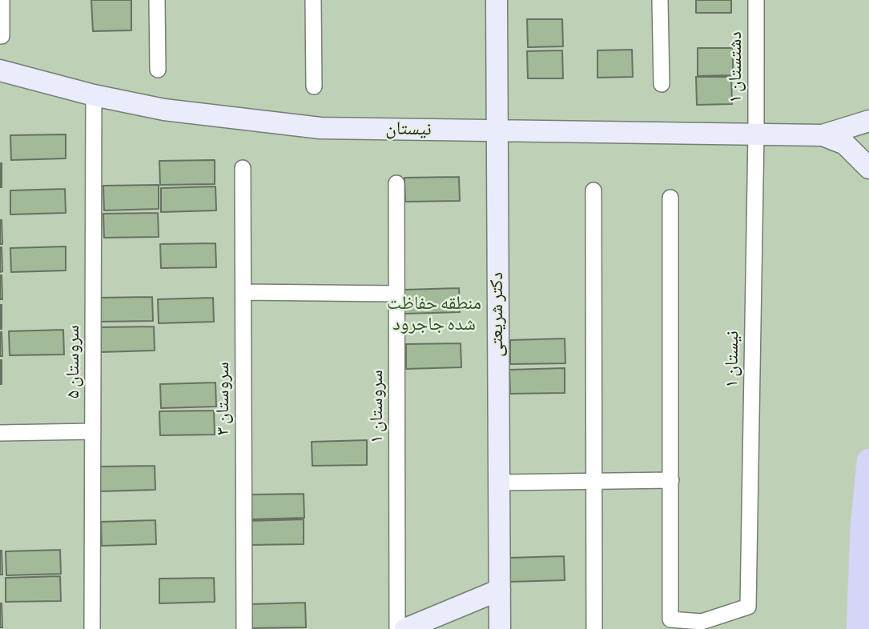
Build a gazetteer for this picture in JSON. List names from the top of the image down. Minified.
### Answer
{"streets":{"street":["دشتستان ۱","نیستان","دکتر شریعتی","نیستان ۱","سروستان ۵","سروستان ۳","سروستان ۱"]},"crossings":[["دشتستان ۱","نیستان"],["دشتستان ۱","نیستان ۱"],["نیستان","دکتر شریعتی"],["نیستان","نیستان ۱"],["نیستان","سروستان ۵"]],"parks":["منطقه حفاظت شده جاجرود"]}
